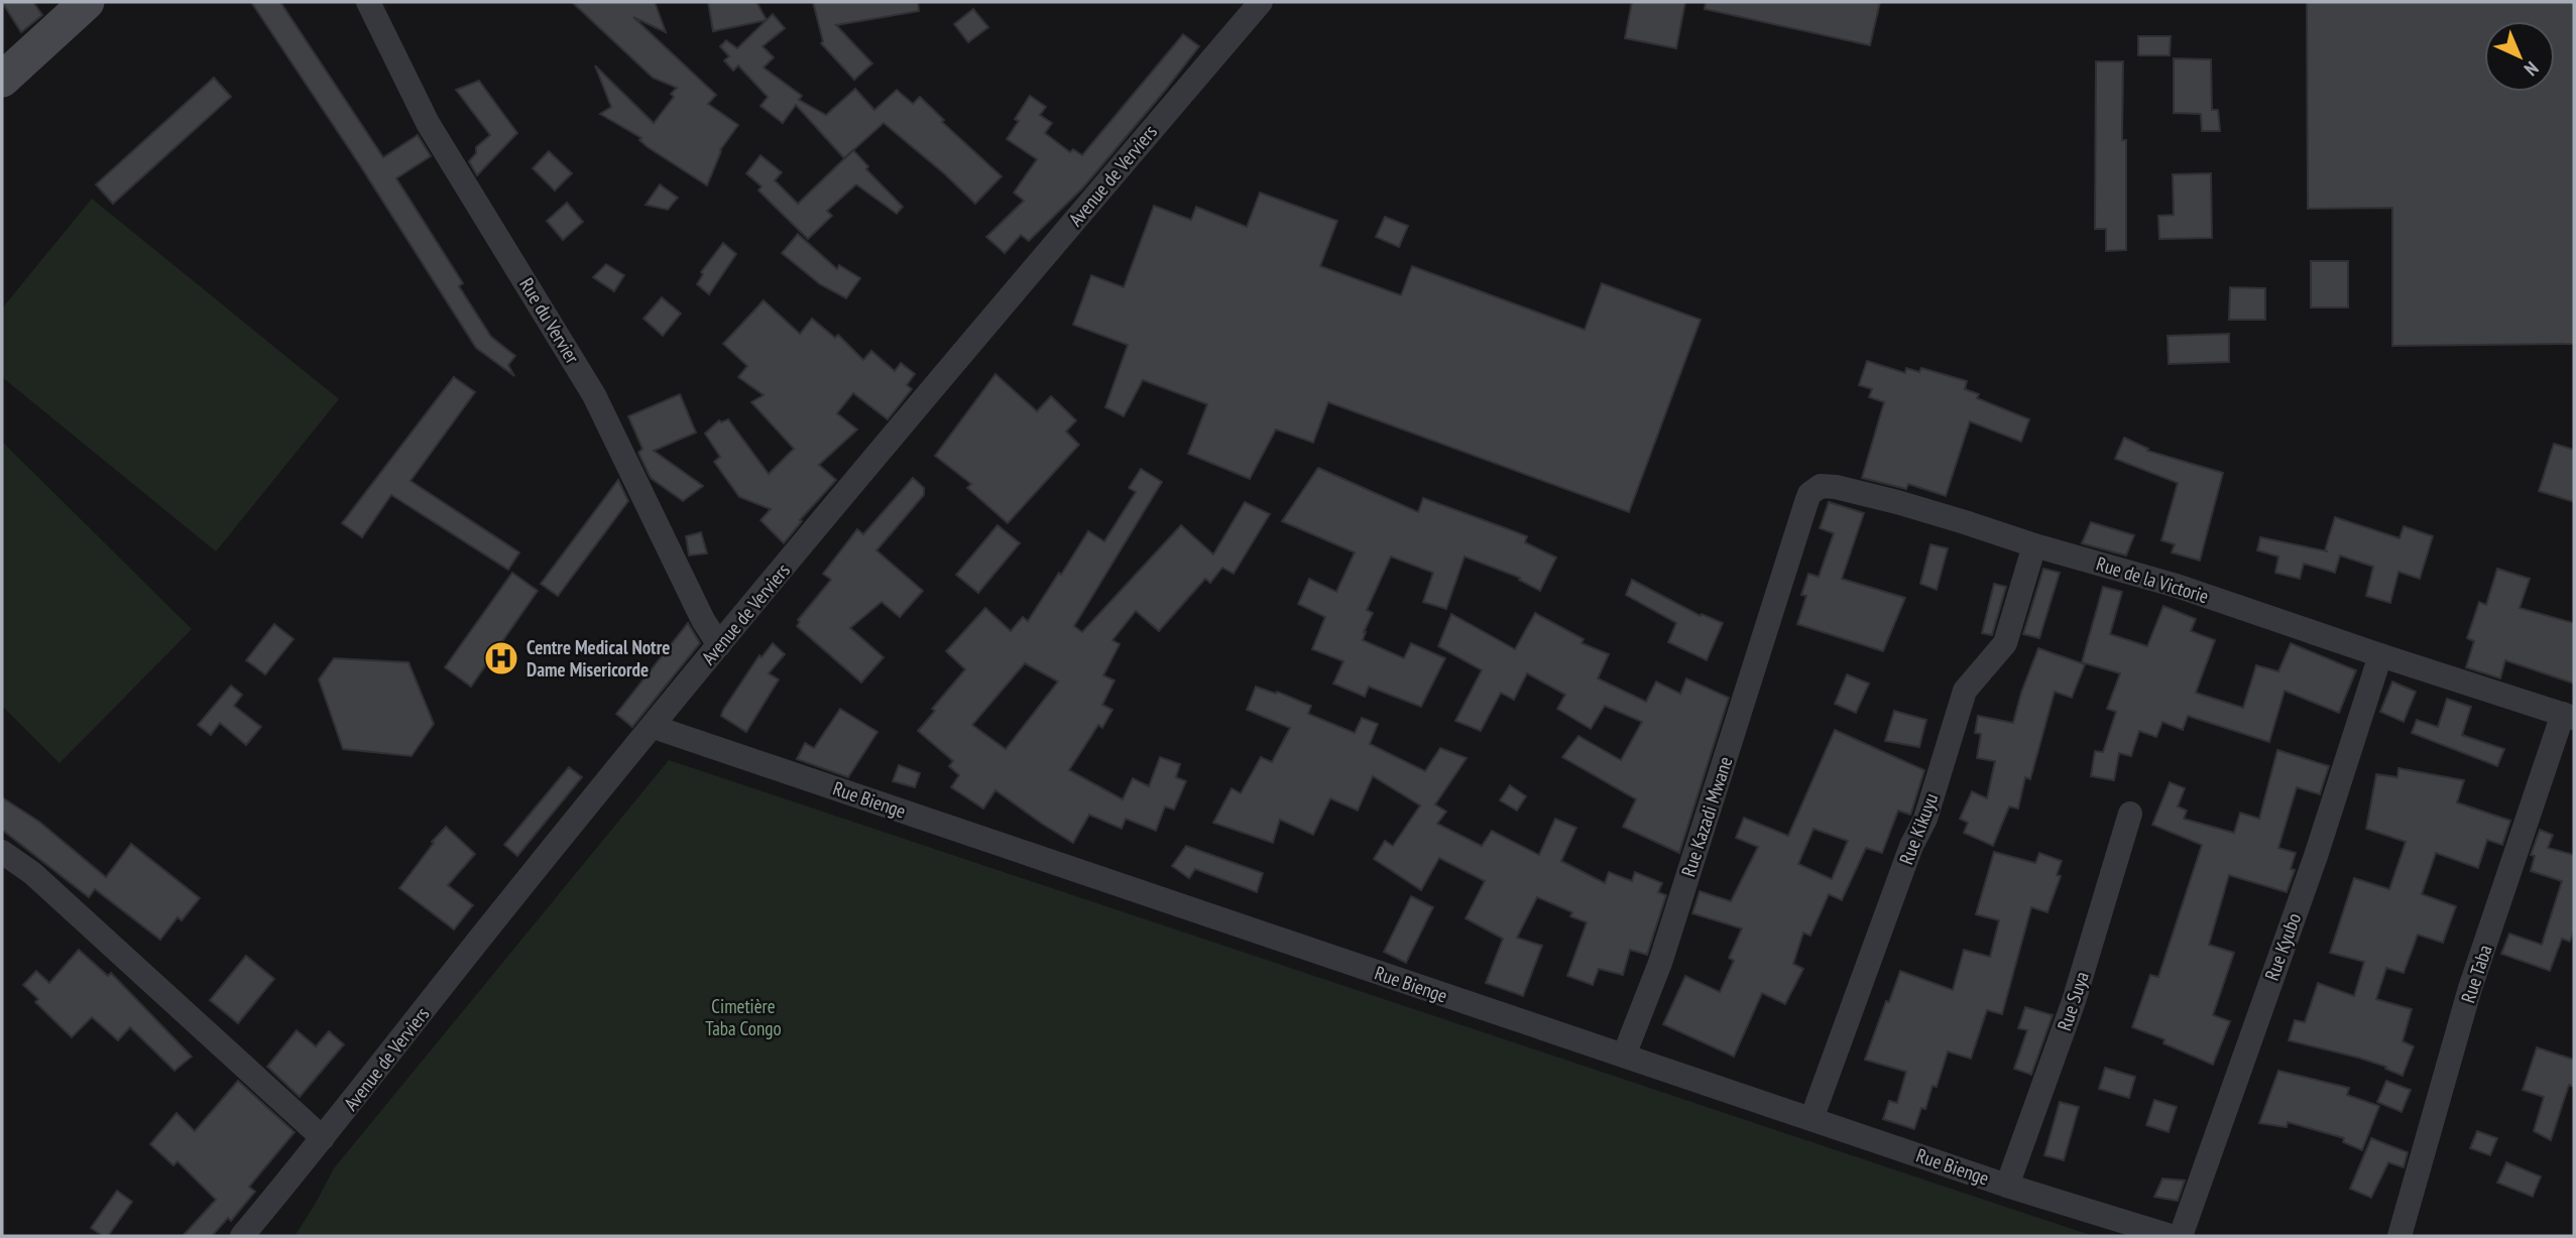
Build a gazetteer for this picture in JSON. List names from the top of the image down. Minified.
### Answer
{"streets":{"street":["Avenue de Verviers","Rue du Vervier","Rue de la Victorie","Rue Bienge","Rue Kazadi Mwane","Rue Kikuyu","Rue Kyubo","Rue Taba","Rue Suya"]},"crossings":[["Avenue de Verviers","Rue du Vervier"],["Avenue de Verviers","Rue Bienge"],["Rue de la Victorie","Rue Kazadi Mwane"],["Rue de la Victorie","Rue Kikuyu"],["Rue de la Victorie","Rue Kyubo"],["Rue de la Victorie","Rue Taba"],["Rue Bienge","Rue Kazadi Mwane"],["Rue Bienge","Rue Kikuyu"],["Rue Bienge","Rue Suya"]],"parks":["Cimetière Taba Congo"],"places":{"hospital":["Centre Medical Notre Dame Misericorde"]},"north":"bottom right"}
